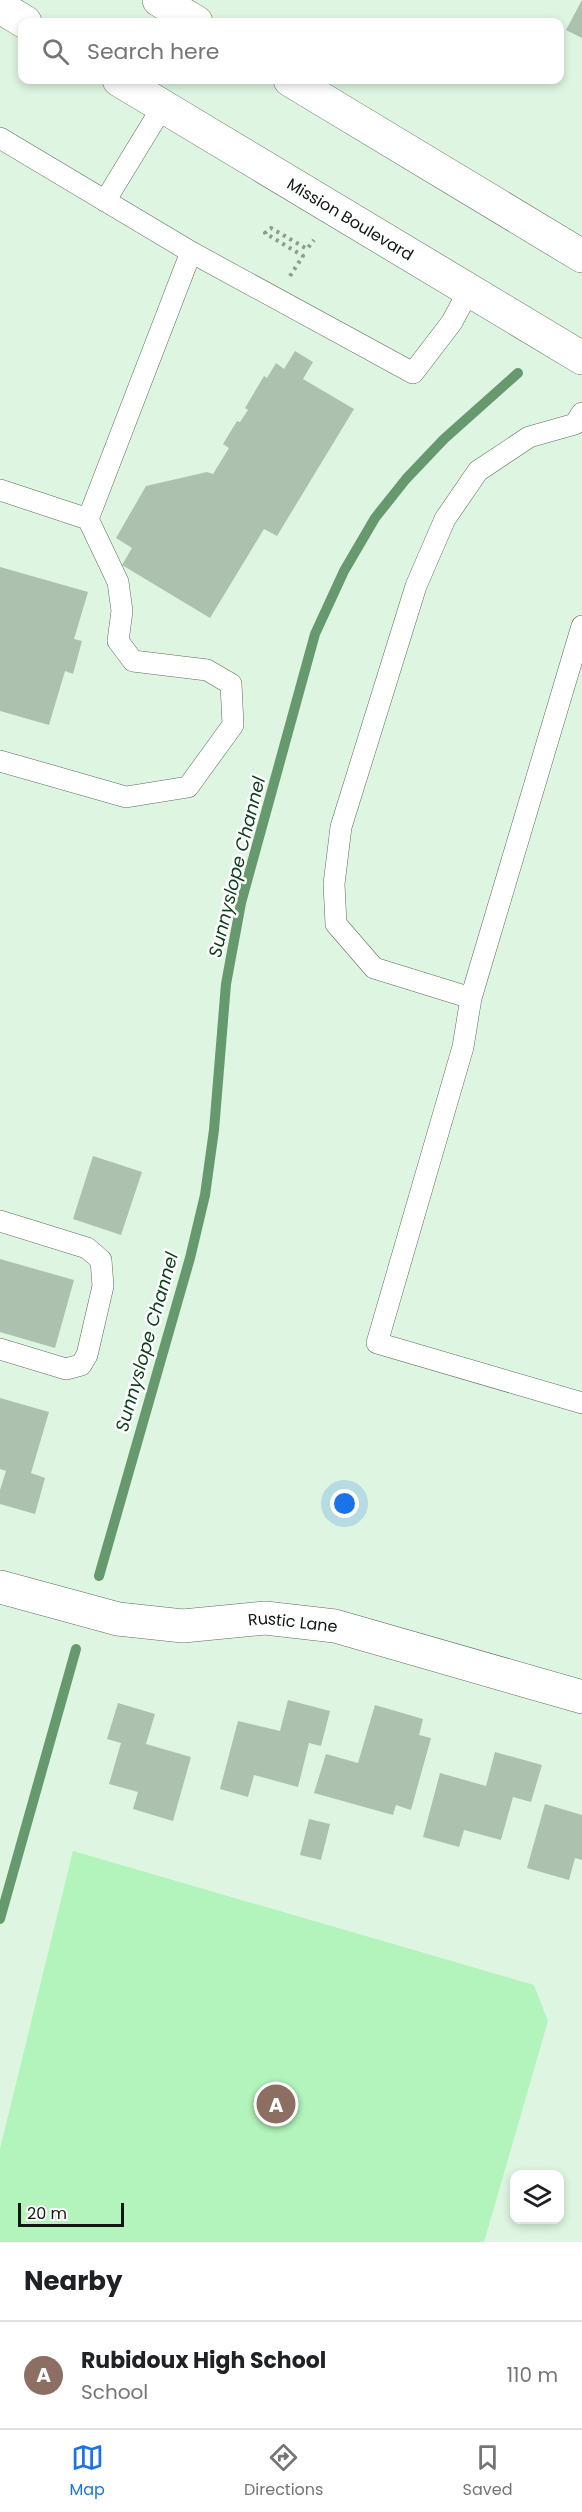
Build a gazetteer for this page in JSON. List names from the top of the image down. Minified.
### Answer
{"streets":{"main road":["Mission Boulevard","Rustic Lane"]},"water":["Sunnyslope Channel"],"scale_bar":"20 m","page":{"search":"Search here","pins":"A","scale":"20 m","heading":"Nearby","list":[{"mark":"A","name":"Rubidoux High School","note":"School","value":"110 m"}],"nav":["Map","Directions","Saved"]}}
